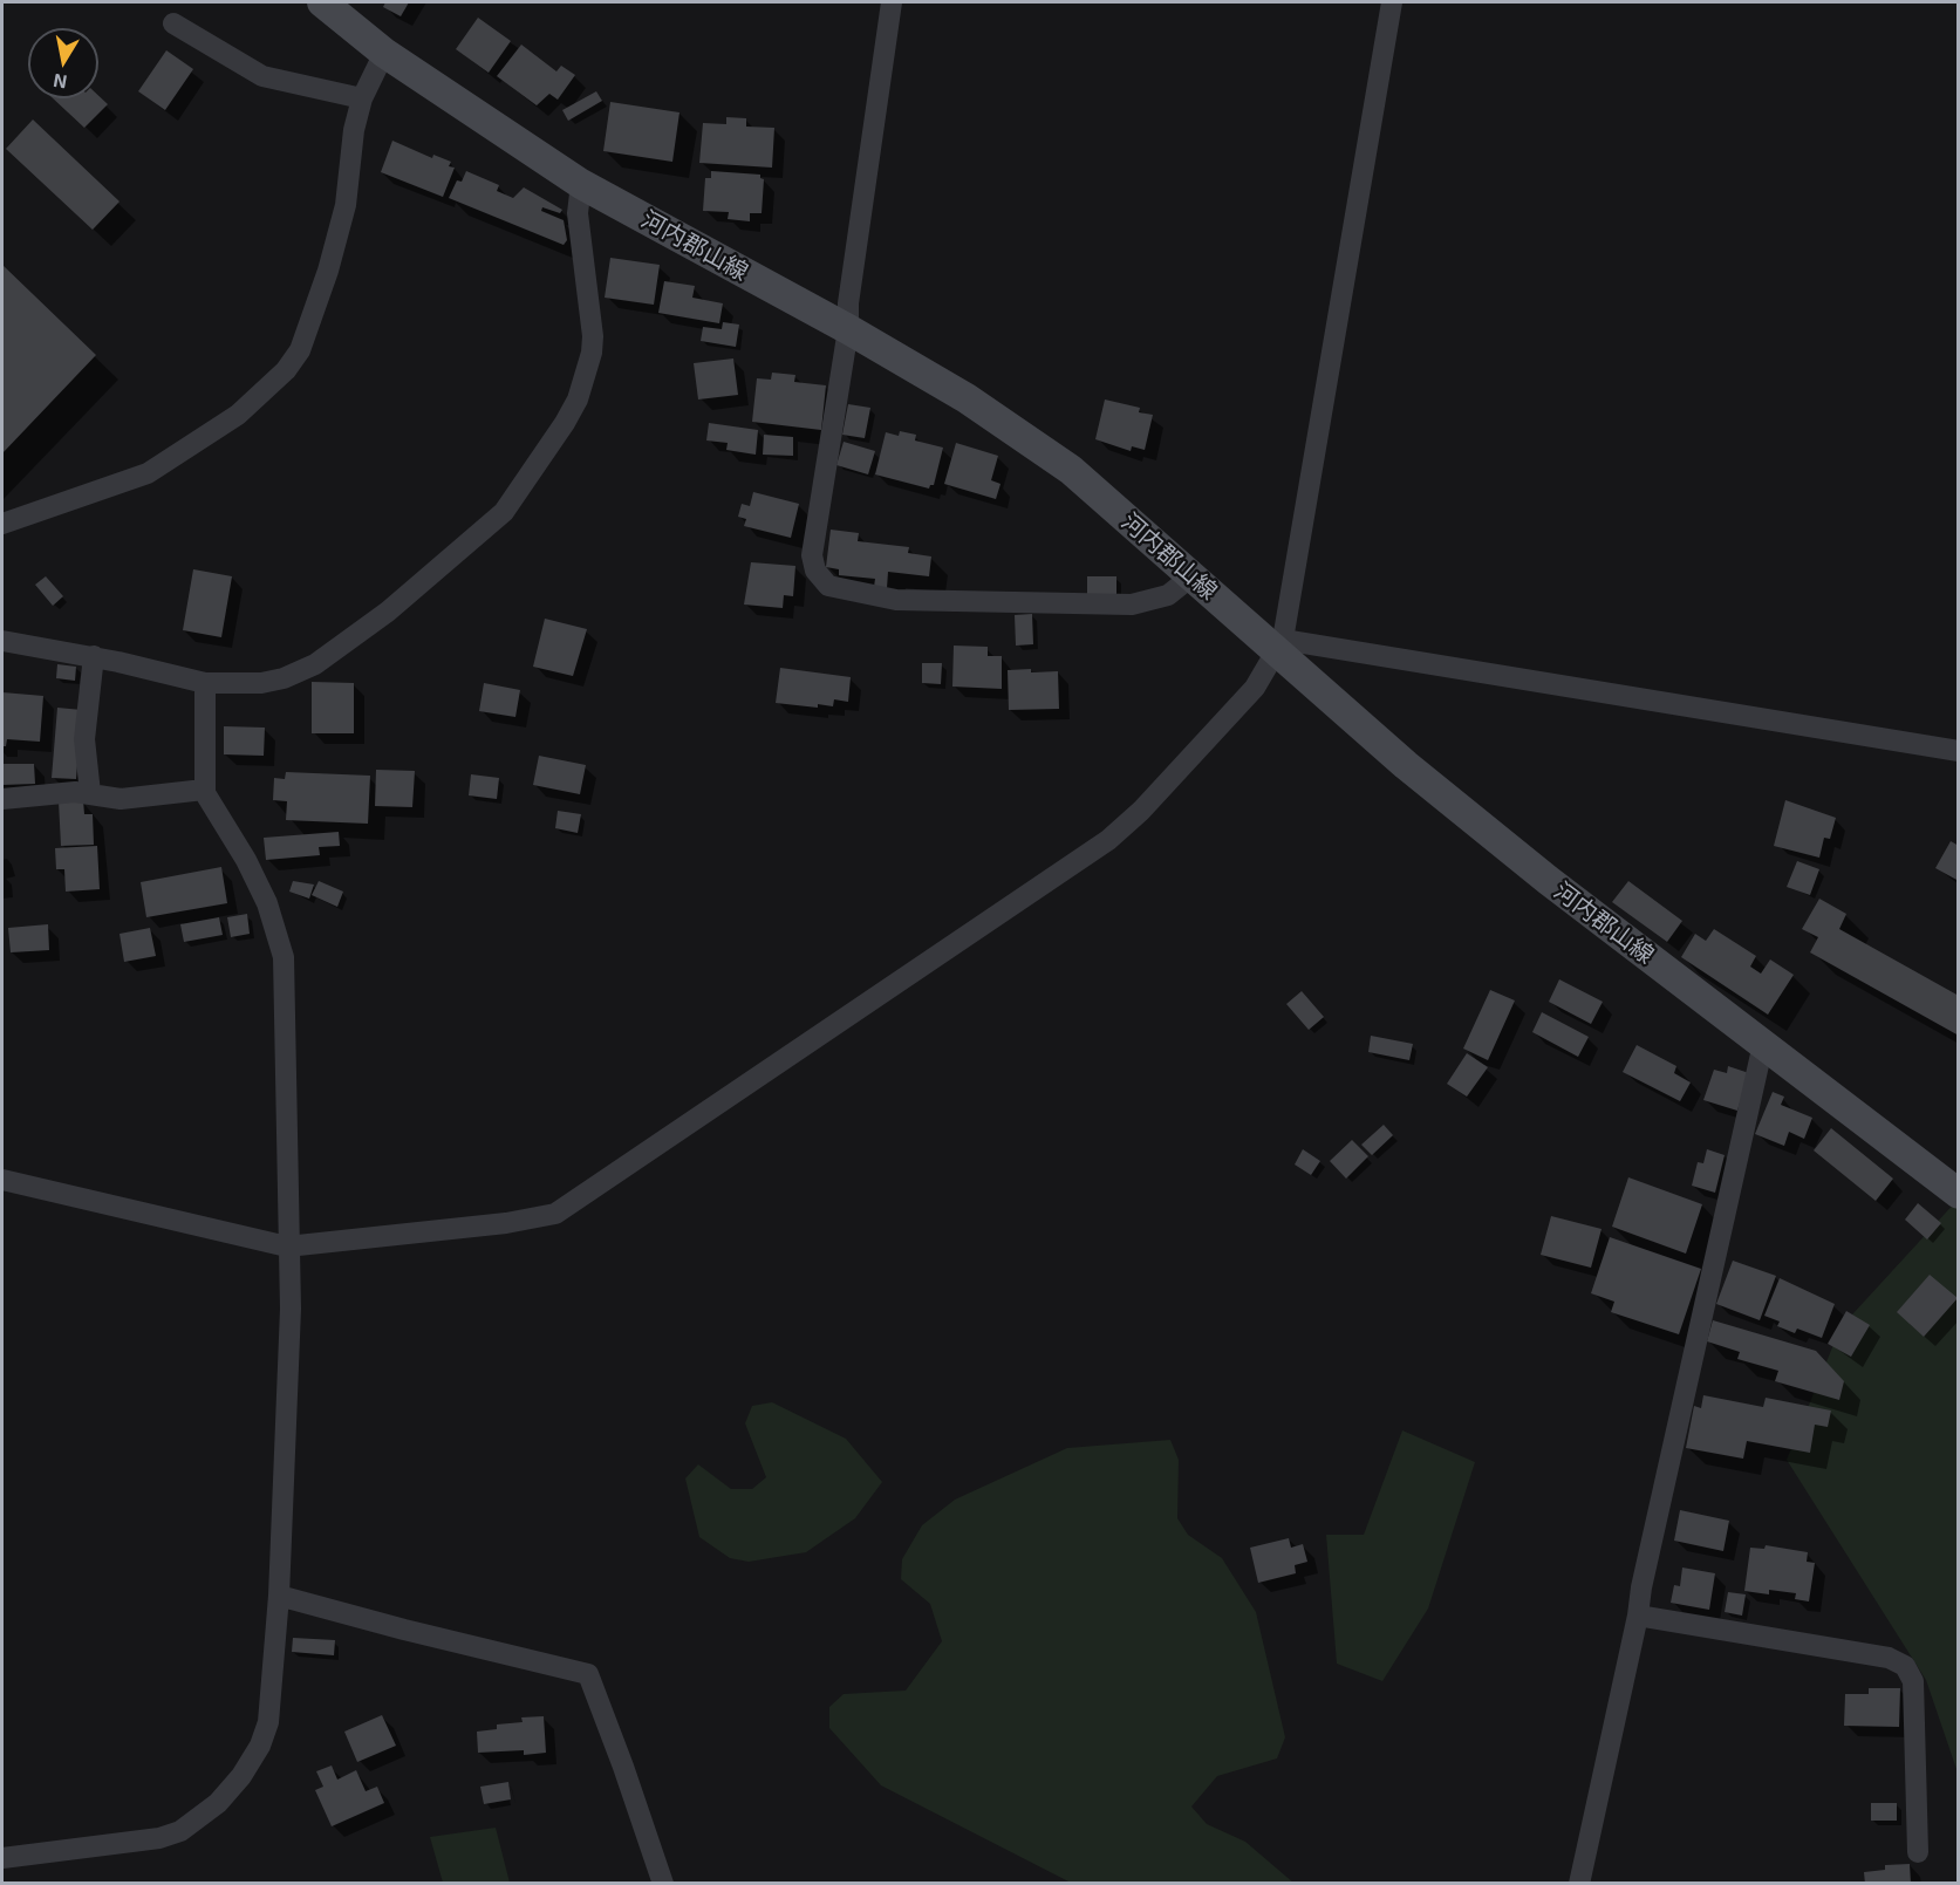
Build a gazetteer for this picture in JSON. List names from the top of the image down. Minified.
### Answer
{"streets":{"main road":["河内郡山線"]},"north":"bottom"}
